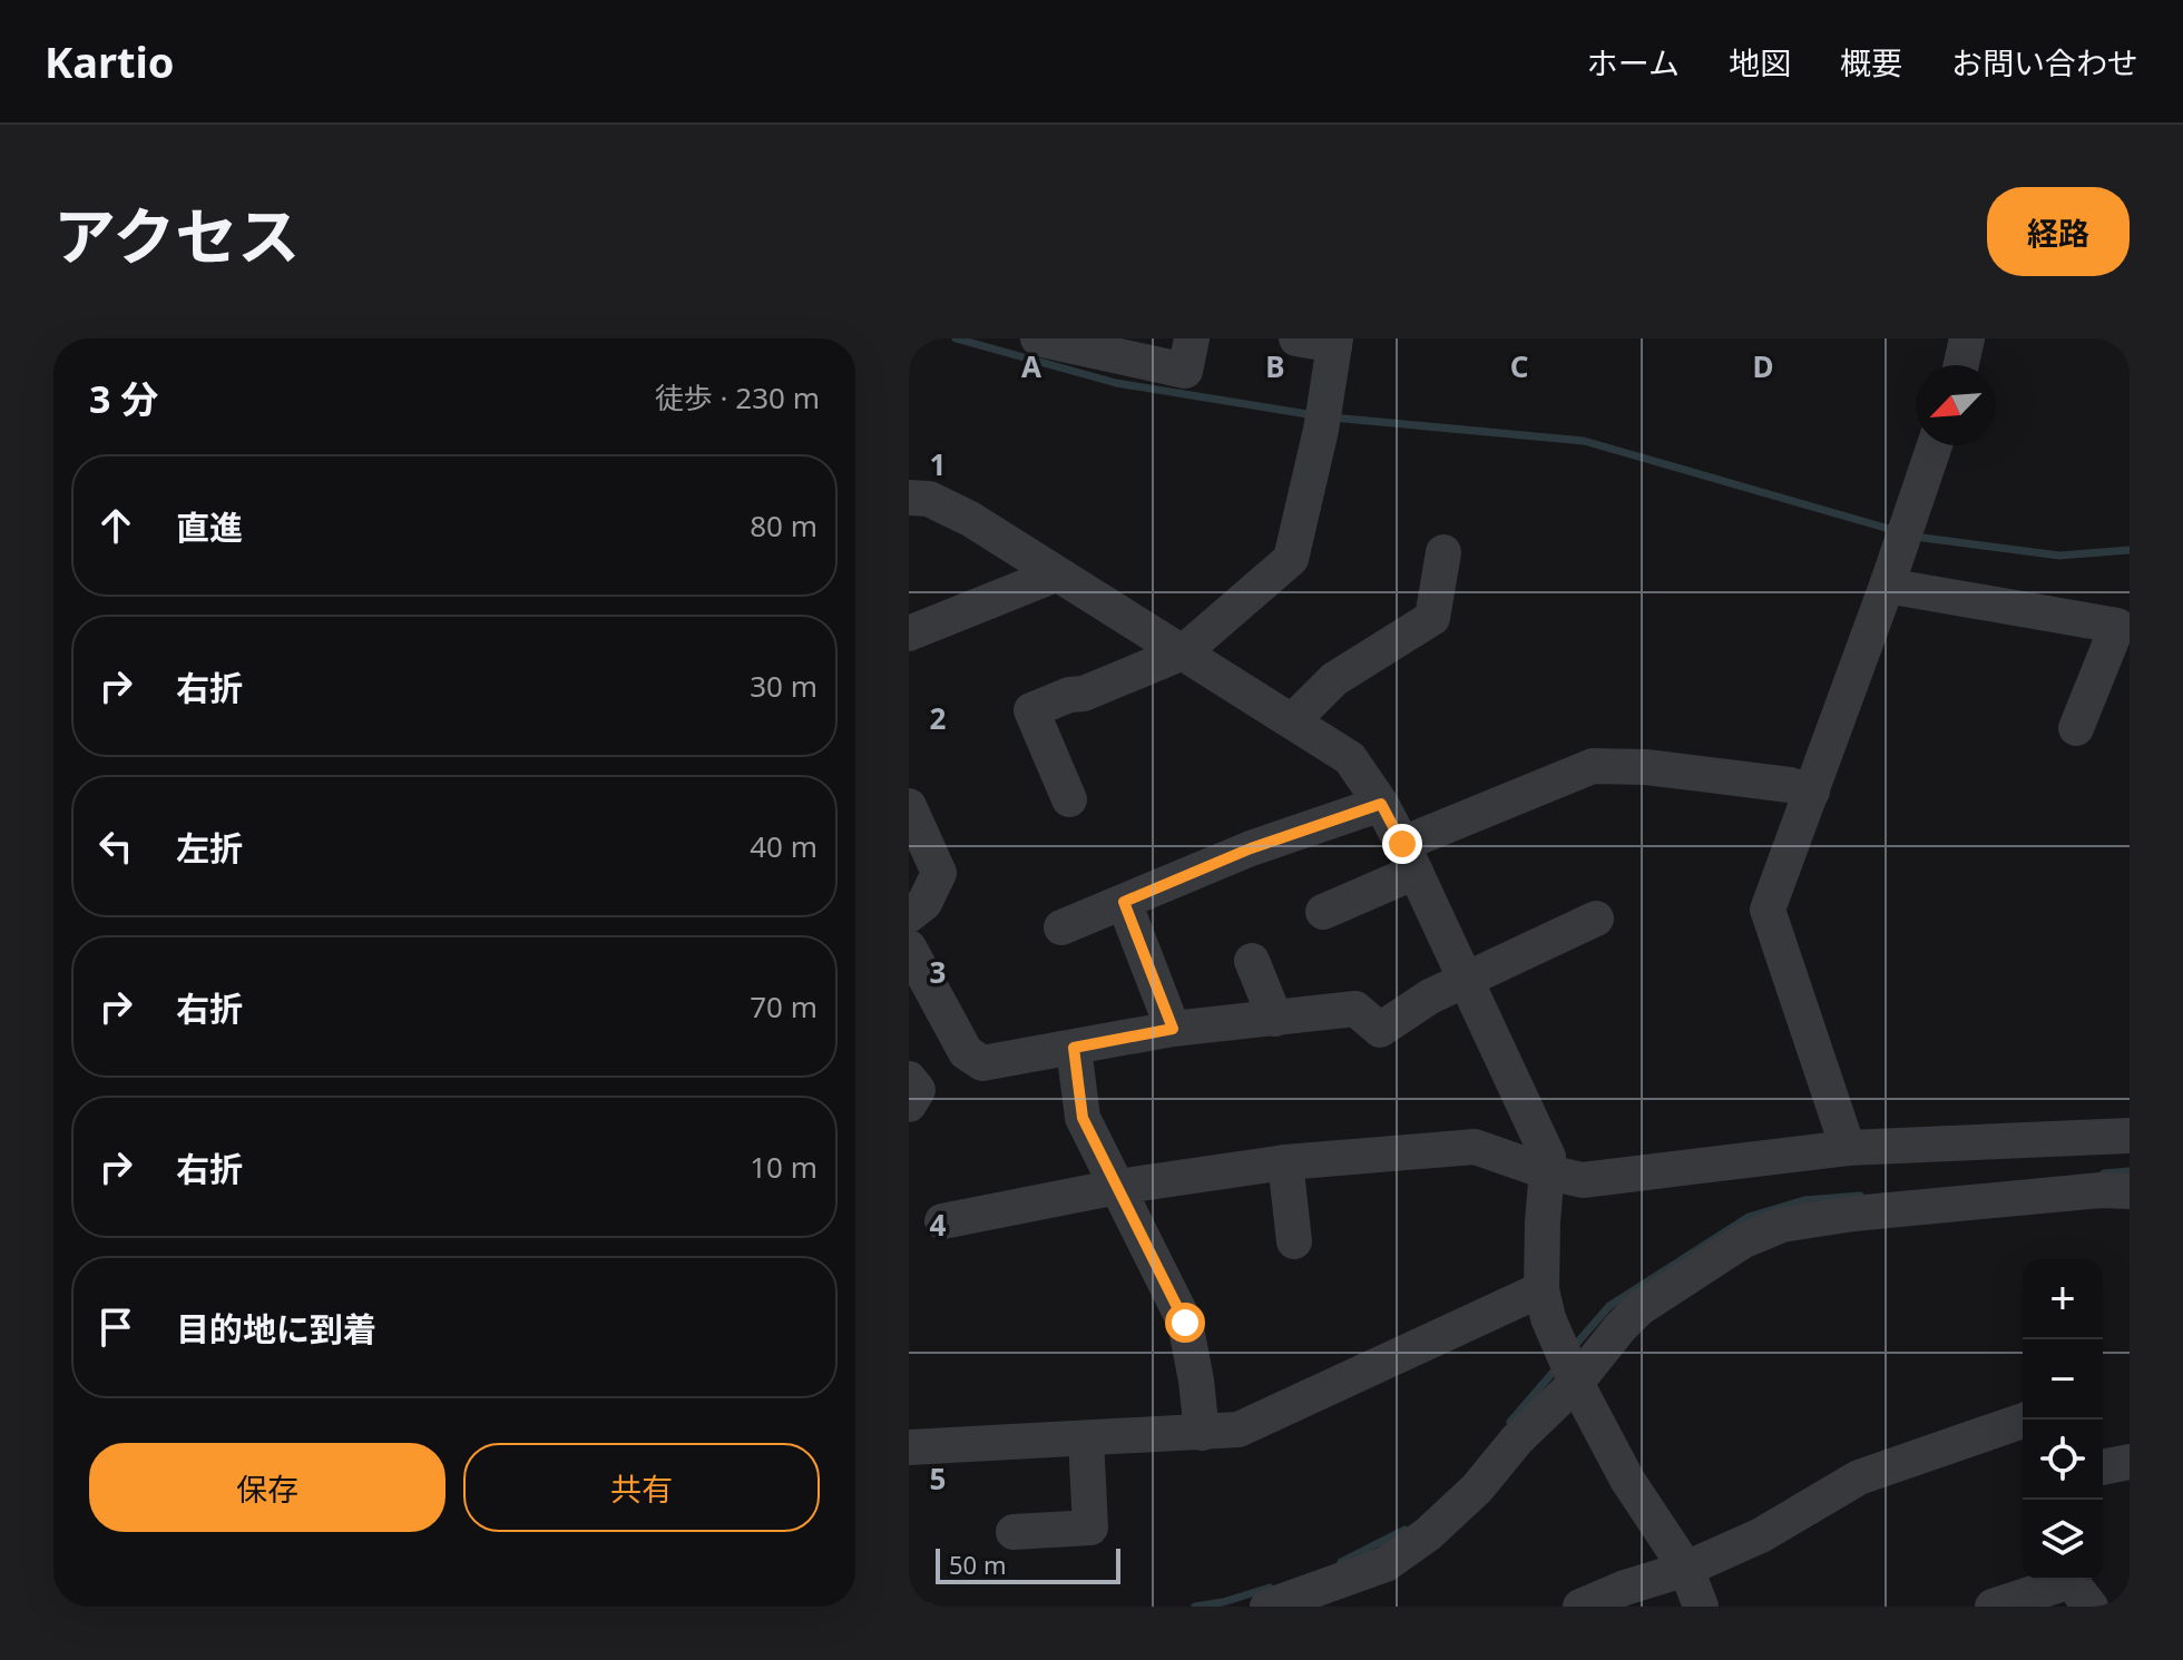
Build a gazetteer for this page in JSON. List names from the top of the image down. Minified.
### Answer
{"scale_bar":"50 m","north":"bottom left","page":{"header":"Kartio","nav":["ホーム","地図","概要","お問い合わせ"],"title":"アクセス","buttons":["経路",["保存","共有"]],"heading":["3 分","徒歩 · 230 m"],"list":[["直進","80 m"],["右折","30 m"],["左折","40 m"],["右折","70 m"],["右折","10 m"],"目的地に到着"],"map_buttons":["+","−"],"scale":"50 m"},"grid":{"columns":["A","B","C","D"],"rows":["1","2","3","4","5"]}}
